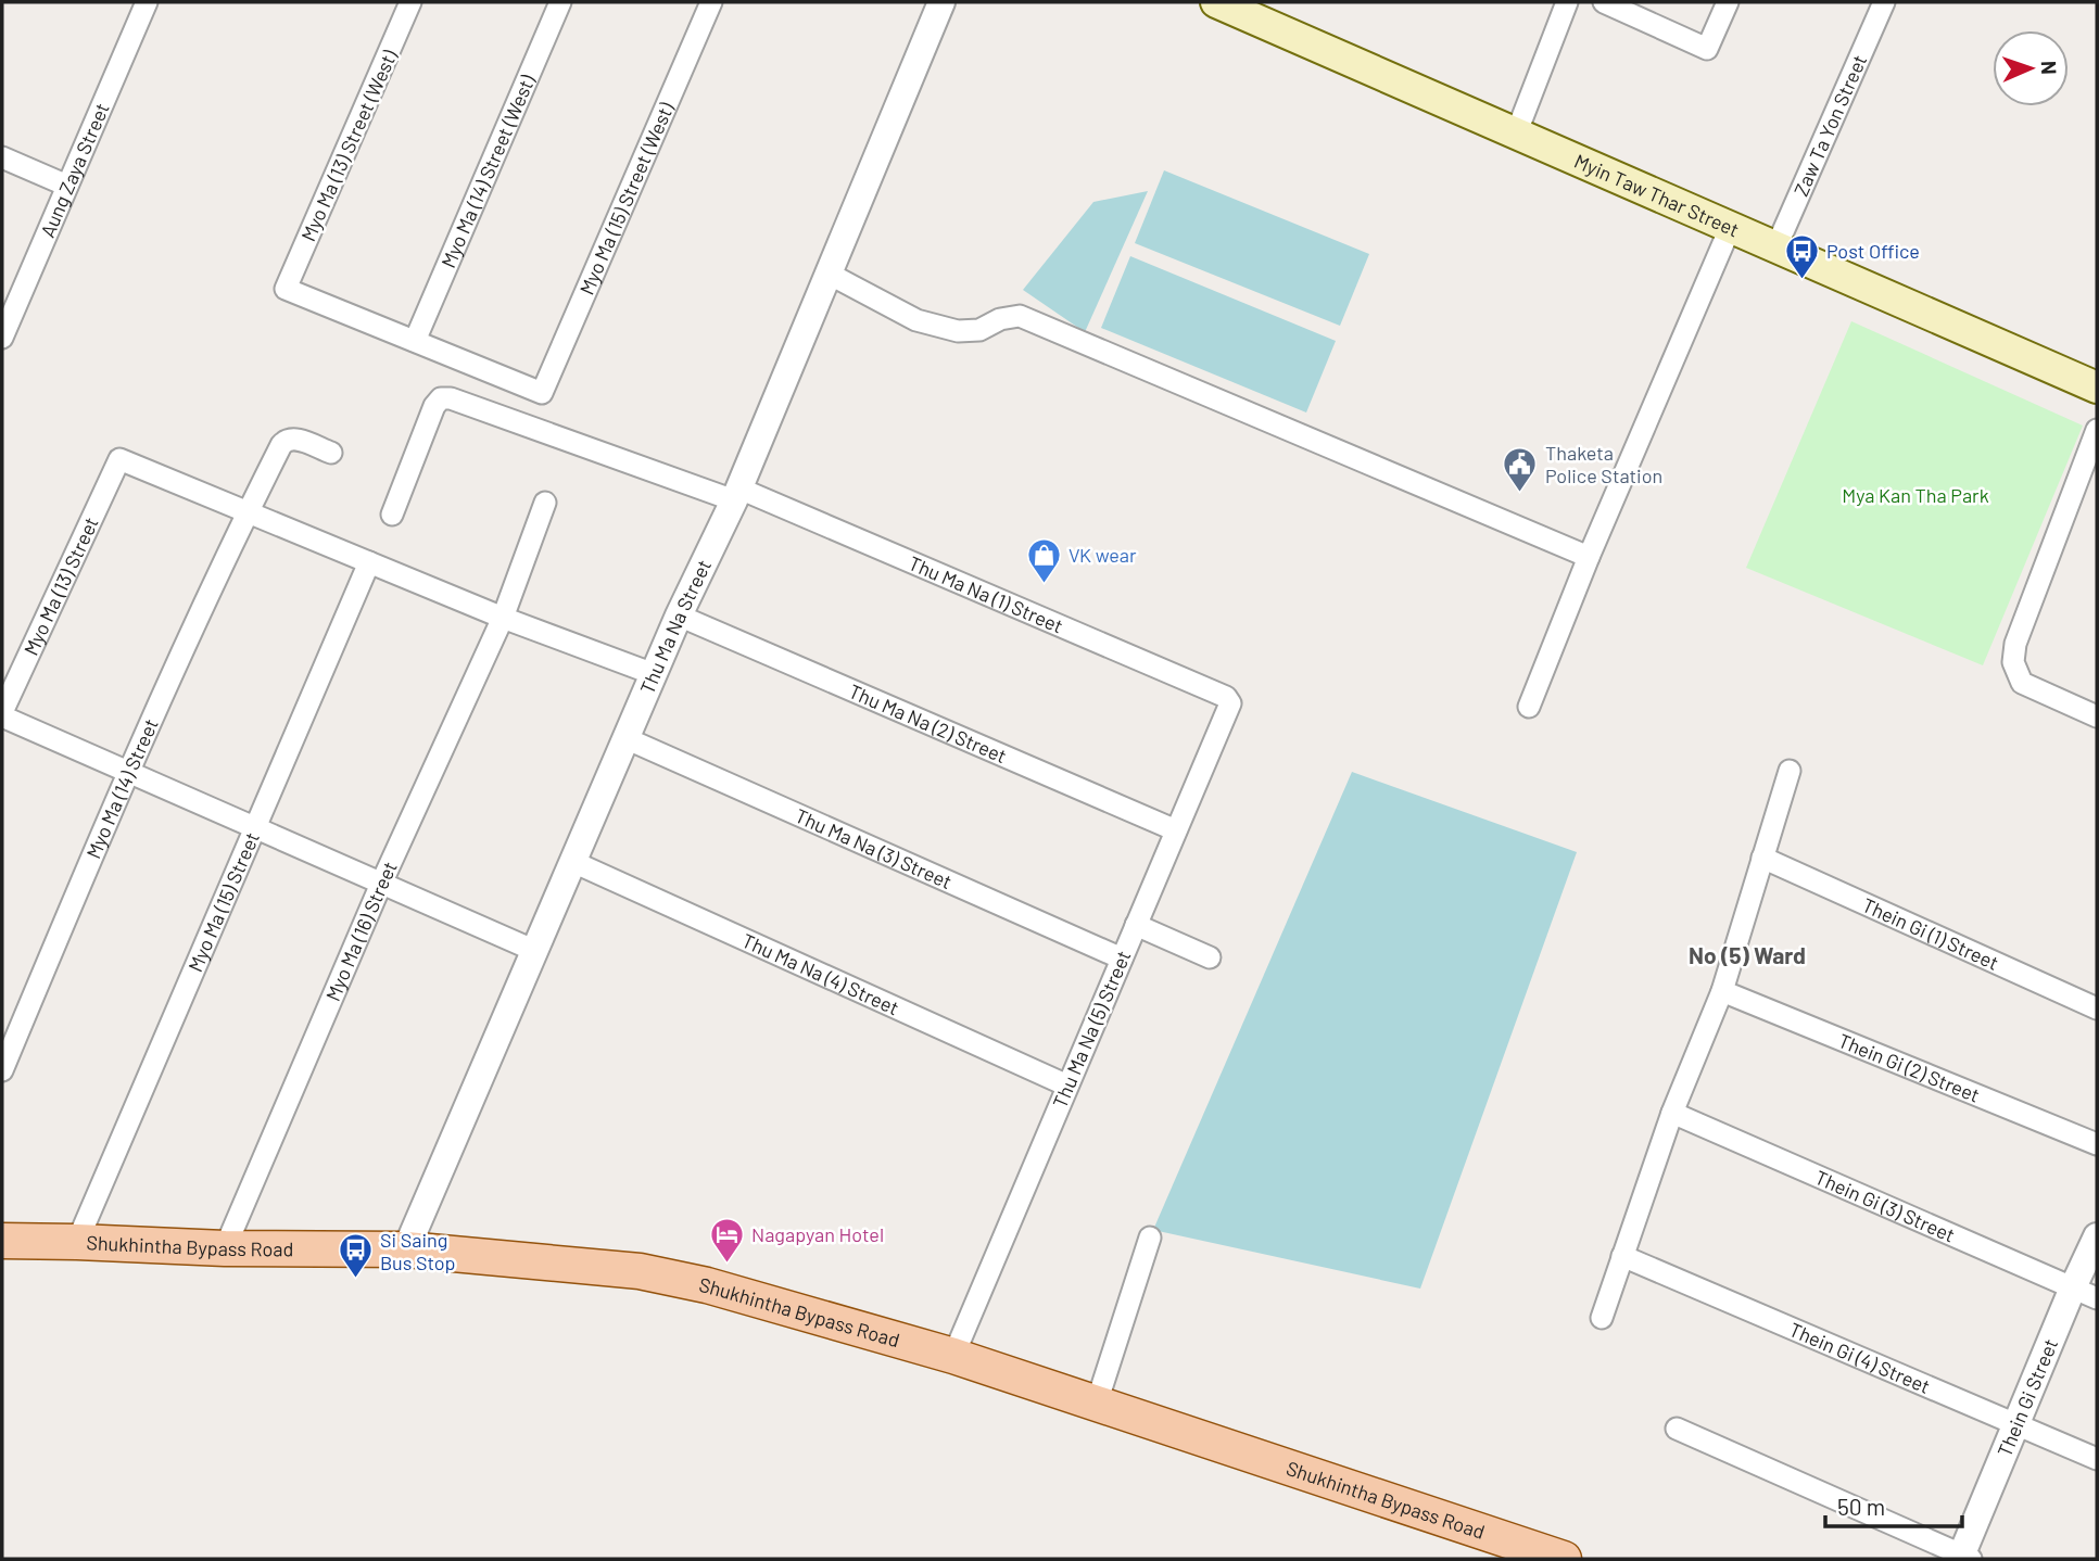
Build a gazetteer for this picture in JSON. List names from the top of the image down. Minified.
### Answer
{"streets":{"main road":["Myin Taw Thar Street","Shukhintha Bypass Road"],"street":["Zaw Ta Yon Street","Aung Zaya Street","Myo Ma (14) Street (West)","Myo Ma (13) Street","Thu Ma Na (1) Street","Thu Ma Na Street","Thu Ma Na (2) Street","Myo Ma (14) Street","Thu Ma Na (3) Street","Myo Ma (15) Street","Myo Ma (16) Street","Thein Gi (1) Street","Thu Ma Na (4) Street","Thu Ma Na (5) Street","Thein Gi (2) Street","Thein Gi (3) Street","Thein Gi (4) Street","Thein Gi Street"]},"crossings":[["Zaw Ta Yon Street","Myin Taw Thar Street"],["Myo Ma (13) Street","Myo Ma (14) Street"],["Thu Ma Na (1) Street","Thu Ma Na Street"],["Thu Ma Na (1) Street","Thu Ma Na (5) Street"],["Thu Ma Na Street","Thu Ma Na (2) Street"],["Thu Ma Na Street","Thu Ma Na (3) Street"],["Thu Ma Na Street","Thu Ma Na (4) Street"],["Thu Ma Na Street","Shukhintha Bypass Road"],["Thu Ma Na (2) Street","Thu Ma Na (5) Street"],["Thu Ma Na (3) Street","Thu Ma Na (5) Street"],["Myo Ma (15) Street","Shukhintha Bypass Road"],["Myo Ma (16) Street","Shukhintha Bypass Road"],["Thu Ma Na (4) Street","Thu Ma Na (5) Street"],["Thu Ma Na (5) Street","Shukhintha Bypass Road"],["Thein Gi (3) Street","Thein Gi Street"],["Thein Gi (4) Street","Thein Gi Street"]],"districts":["No (5) Ward"],"parks":["Mya Kan Tha Park"],"places":{"bus stop":["Post Office","Si Saing Bus Stop"],"public building":["Thaketa Police Station"],"shop":["VK wear"],"hotel":["Nagapyan Hotel"]},"scale_bar":"50 m","north":"right"}
